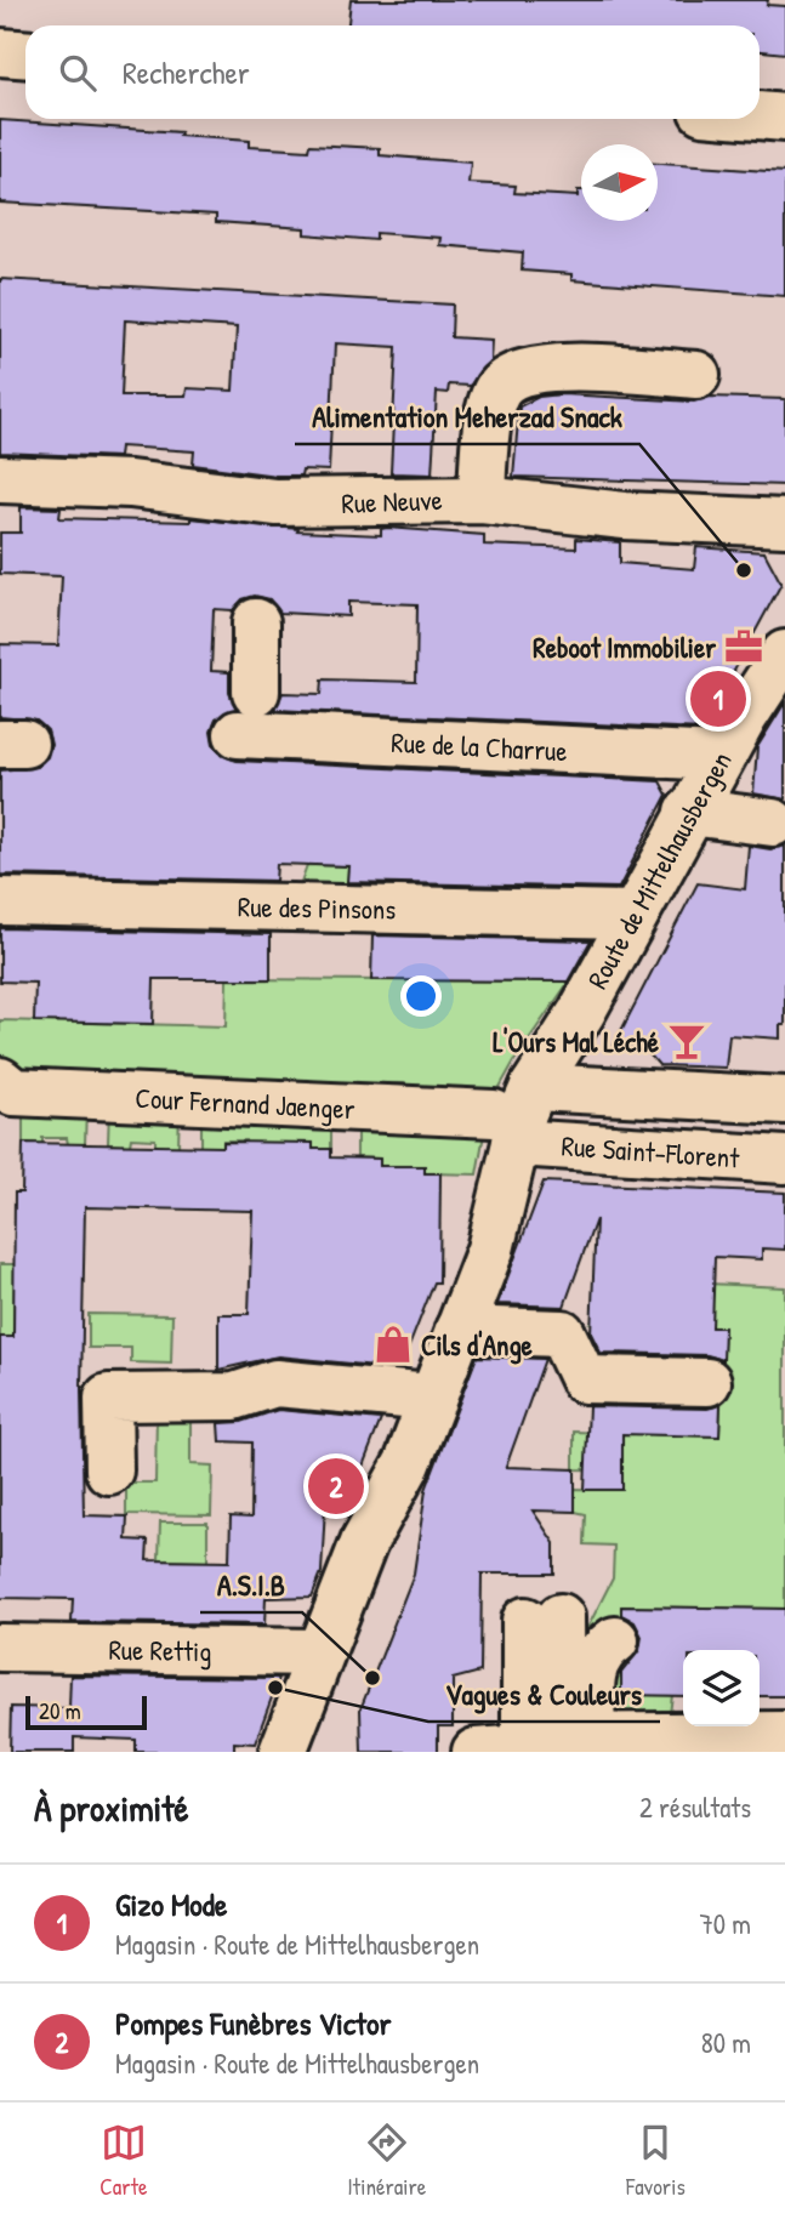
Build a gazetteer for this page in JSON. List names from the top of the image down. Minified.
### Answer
{"streets":{"street":["Rue Neuve","Rue de la Charrue","Route de Mittelhausbergen","Rue des Pinsons","Cour Fernand Jaenger","Rue Saint-Florent","Rue Rettig"]},"crossings":[["Rue de la Charrue","Route de Mittelhausbergen"],["Route de Mittelhausbergen","Rue des Pinsons"],["Route de Mittelhausbergen","Cour Fernand Jaenger"],["Route de Mittelhausbergen","Rue Saint-Florent"],["Route de Mittelhausbergen","Rue Rettig"],["Cour Fernand Jaenger","Rue Saint-Florent"]],"places":{"other":["Alimentation Meherzad Snack","A.S.I.B","Vagues & Couleurs"],"office":["Reboot Immobilier"],"bar":["L'Ours Mal Léché"],"shop":["Cils d'Ange"]},"scale_bar":"20 m","north":"right","page":{"search":"Rechercher","pins":["1","2"],"scale":"20 m","heading":["À proximité","2 résultats"],"list":[{"mark":"1","name":"Gizo Mode","note":"Magasin · Route de Mittelhausbergen","value":"70 m"},{"mark":"2","name":"Pompes Funèbres Victor","note":"Magasin · Route de Mittelhausbergen","value":"80 m"}],"nav":["Carte","Itinéraire","Favoris"]}}
